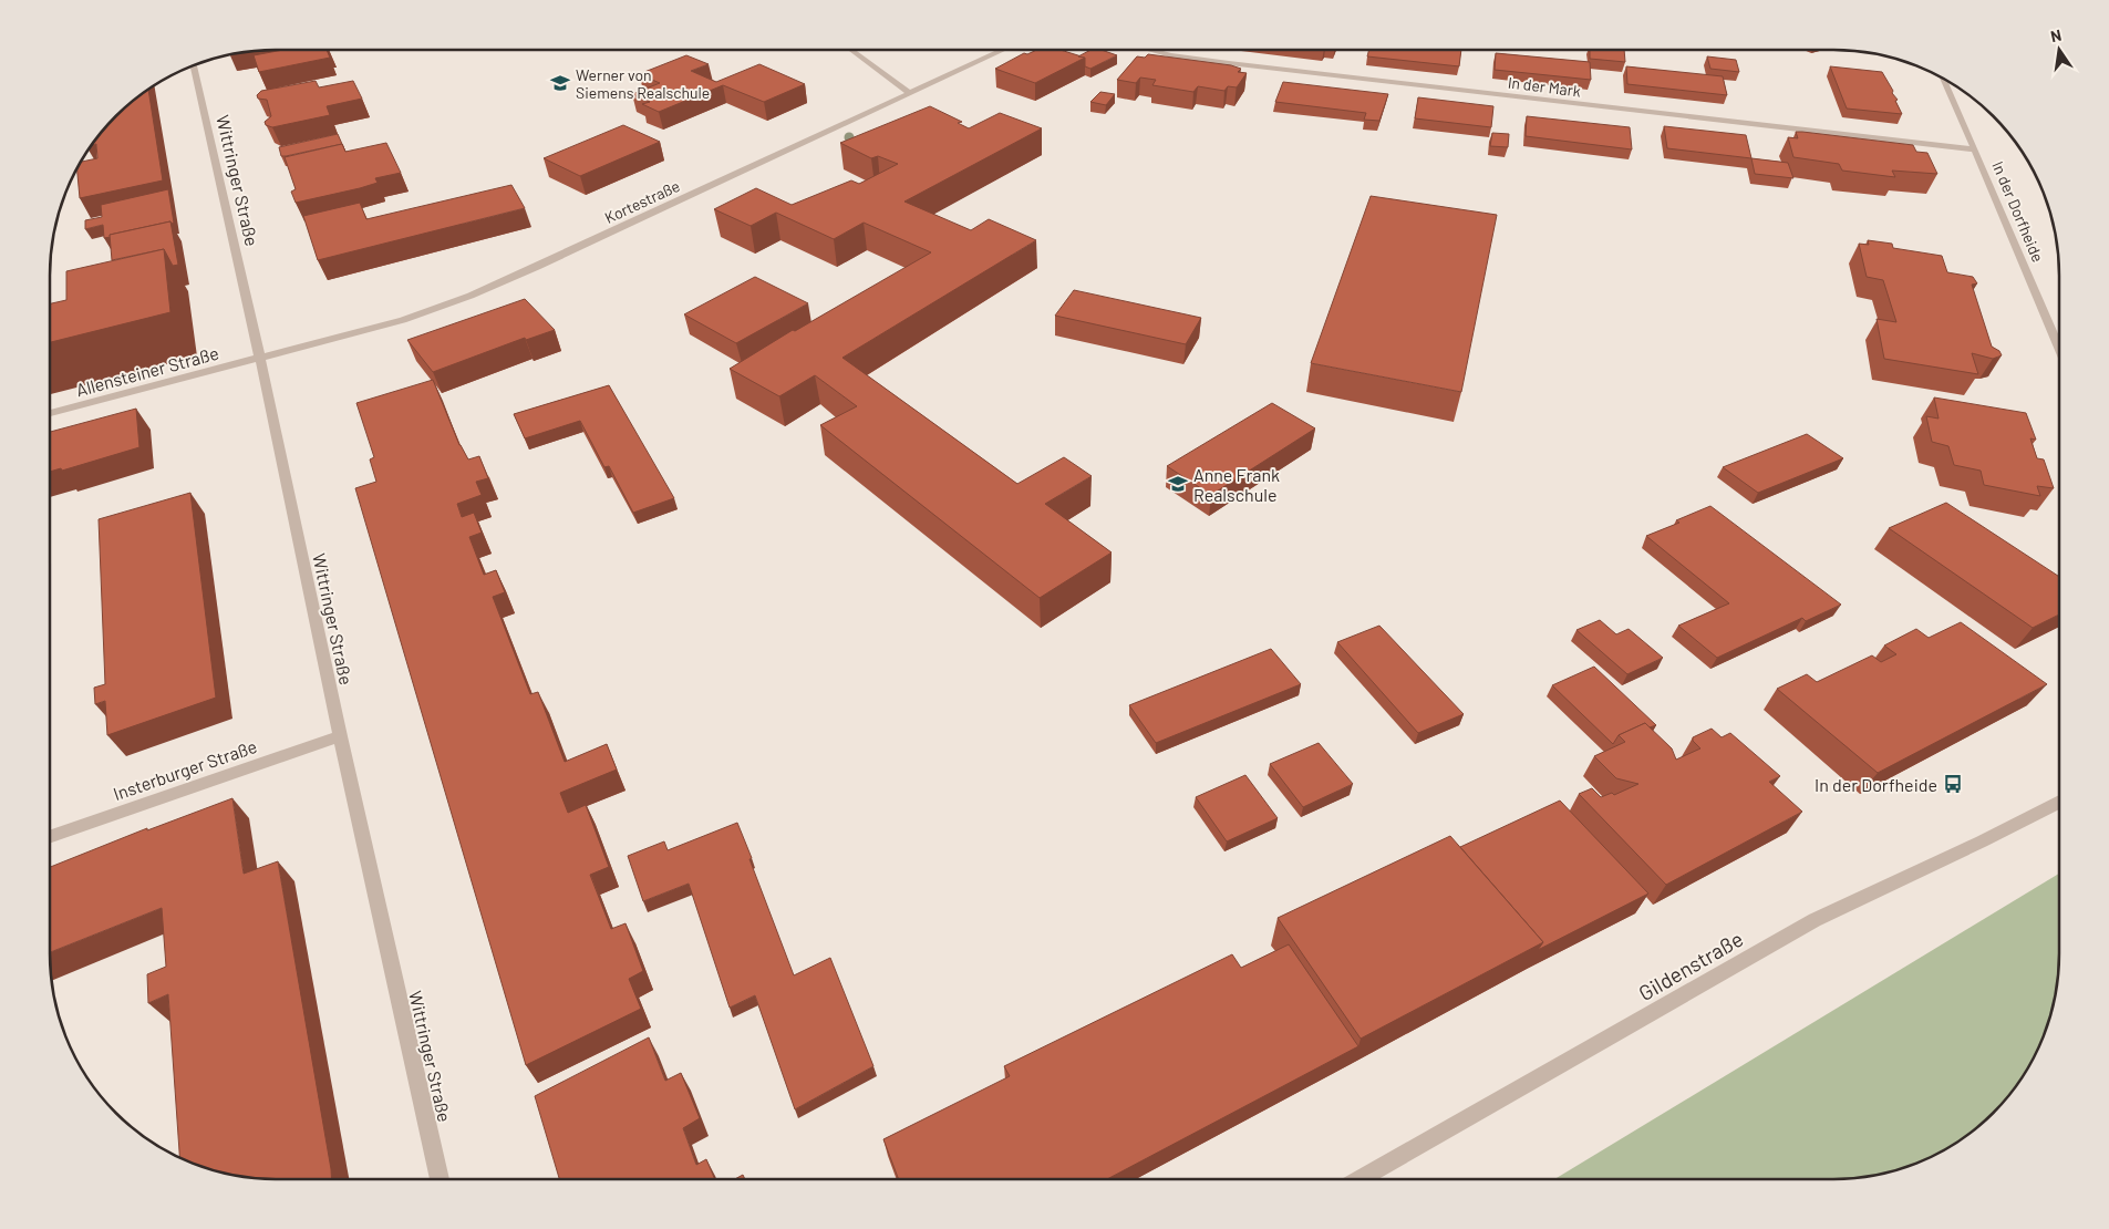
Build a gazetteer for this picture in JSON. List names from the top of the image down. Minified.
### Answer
{"streets":{"street":["In der Mark","Wittringer Straße","Kortestraße","In der Dorfheide","Allensteiner Straße","Insterburger Straße","Gildenstraße"]},"crossings":[["In der Mark","In der Dorfheide"],["Wittringer Straße","Kortestraße"],["Wittringer Straße","Allensteiner Straße"],["Wittringer Straße","Insterburger Straße"],["Kortestraße","Allensteiner Straße"]],"places":{"school or university":["Werner von Siemens Realschule","Anne Frank Realschule"],"bus stop":["In der Dorfheide"]},"north":"top"}
